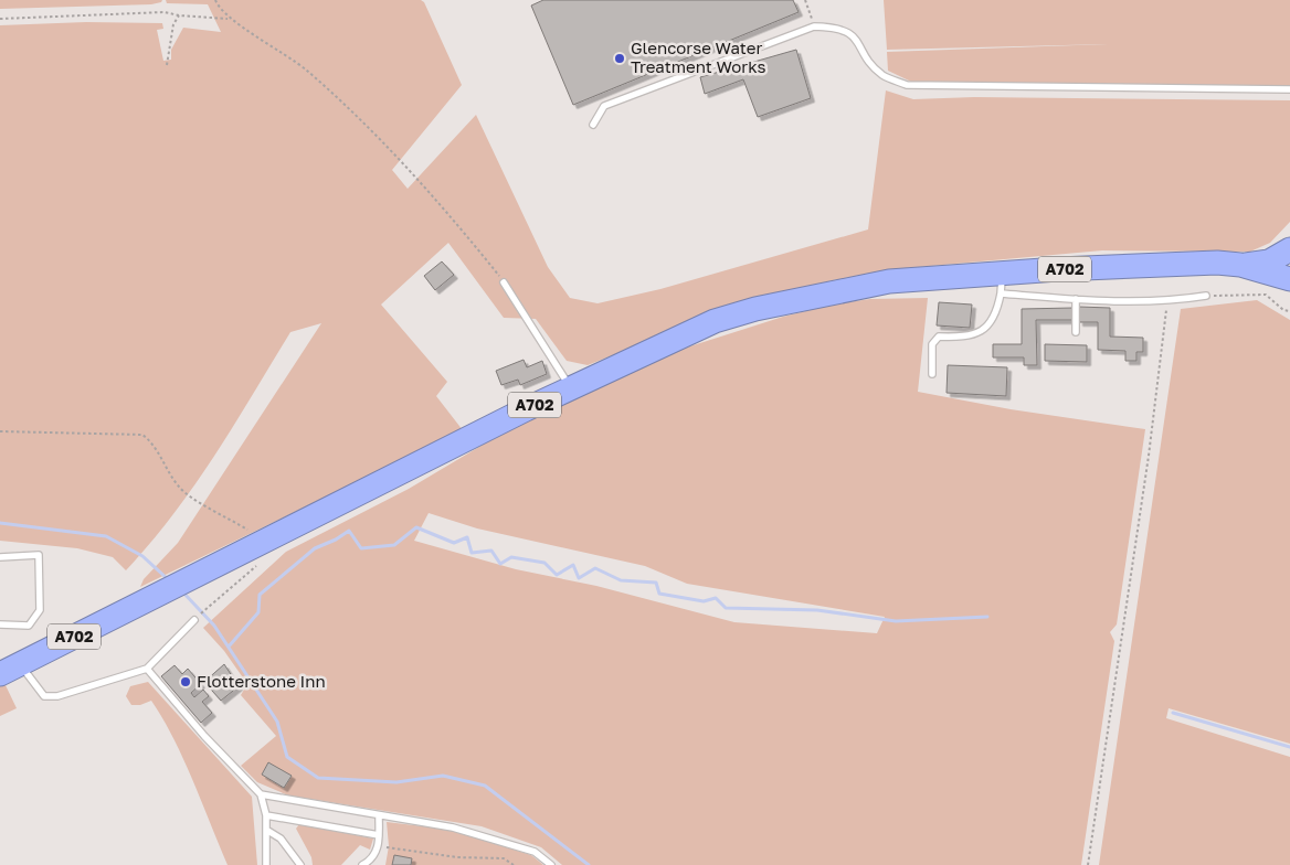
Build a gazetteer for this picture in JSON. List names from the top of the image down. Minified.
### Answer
{"streets":{"highway":["A702"]},"places":["Glencorse Water Treatment Works","Flotterstone Inn"]}
